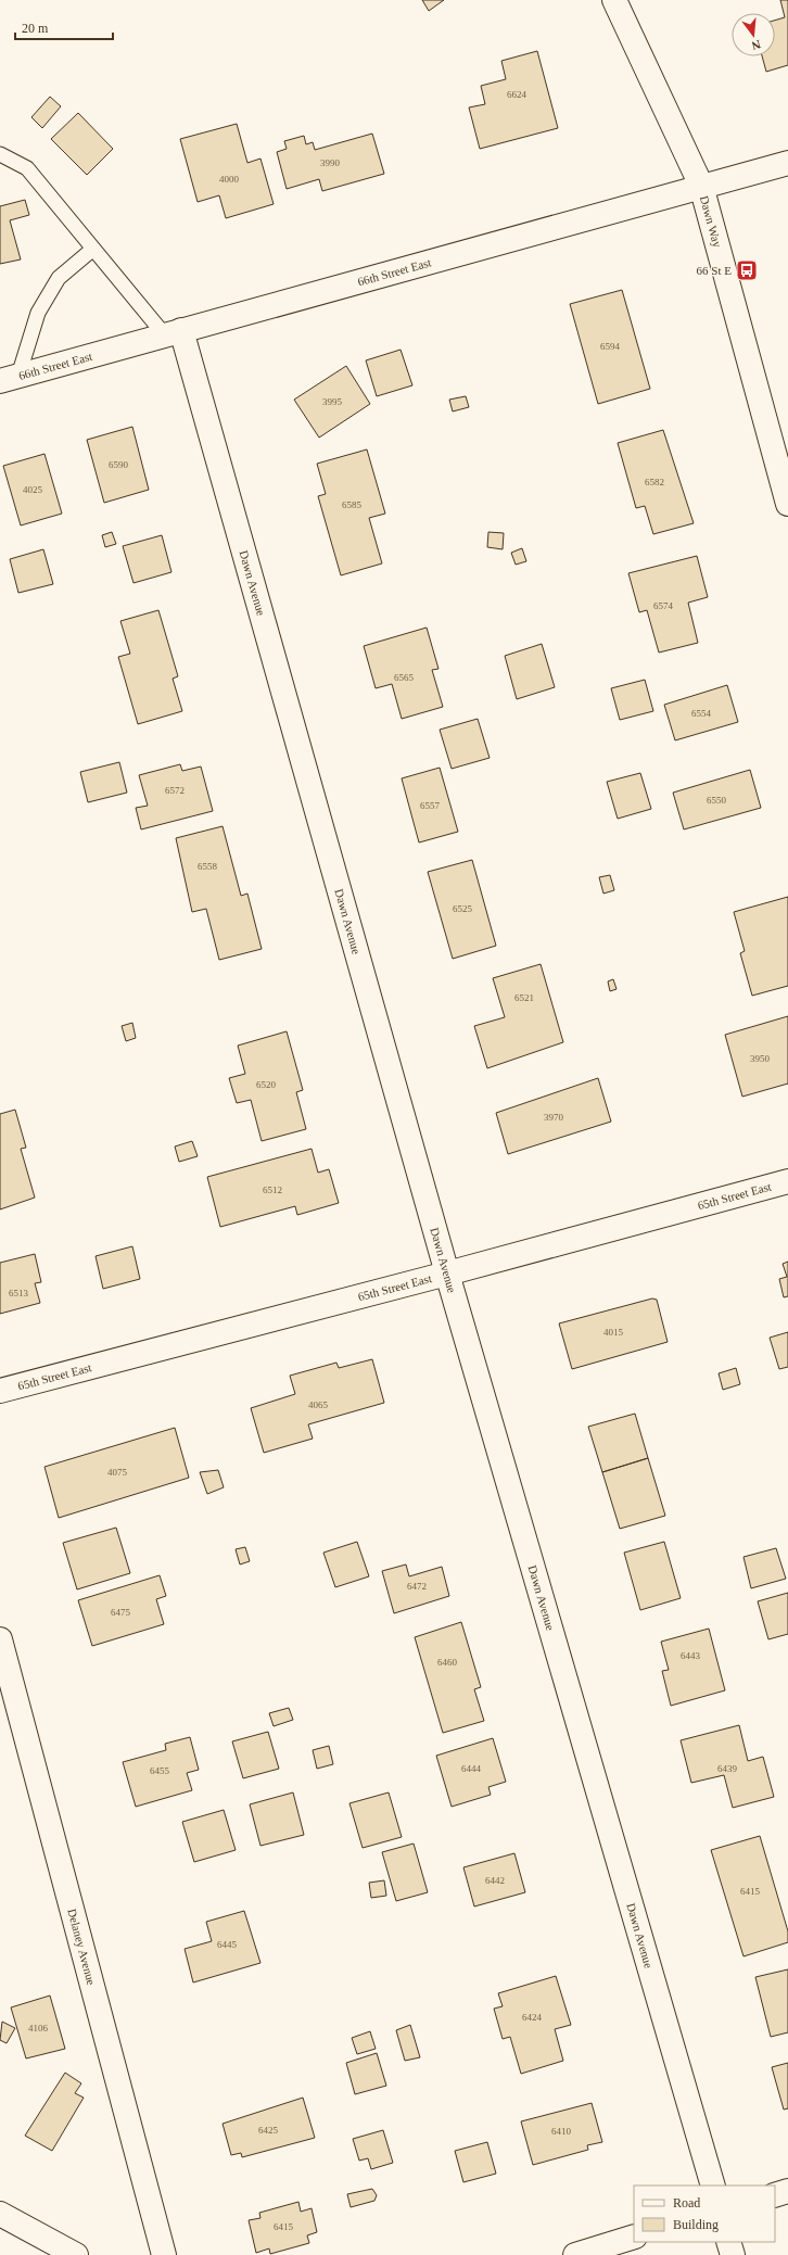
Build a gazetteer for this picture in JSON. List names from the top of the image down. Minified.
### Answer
{"streets":{"street":["Dawn Way","66th Street East","Dawn Avenue","65th Street East","Delaney Avenue"]},"crossings":[["Dawn Way","66th Street East"],["66th Street East","Dawn Avenue"],["Dawn Avenue","65th Street East"]],"places":{"bus stop":["66 St E"]},"house_numbers":["6624","3990","4000","6594","3995","6590","6582","4025","6585","6574","6565","6554","6572","6550","6557","6558","6525","6521","3950","6520","3970","6512","6513","4015","4065","4075","6472","6475","6443","6460","6444","6439","6455","6442","6415","6445","6424","4106","6425","6410","6415"],"legend":["Road","Building"],"scale_bar":"20 m","north":"bottom"}
